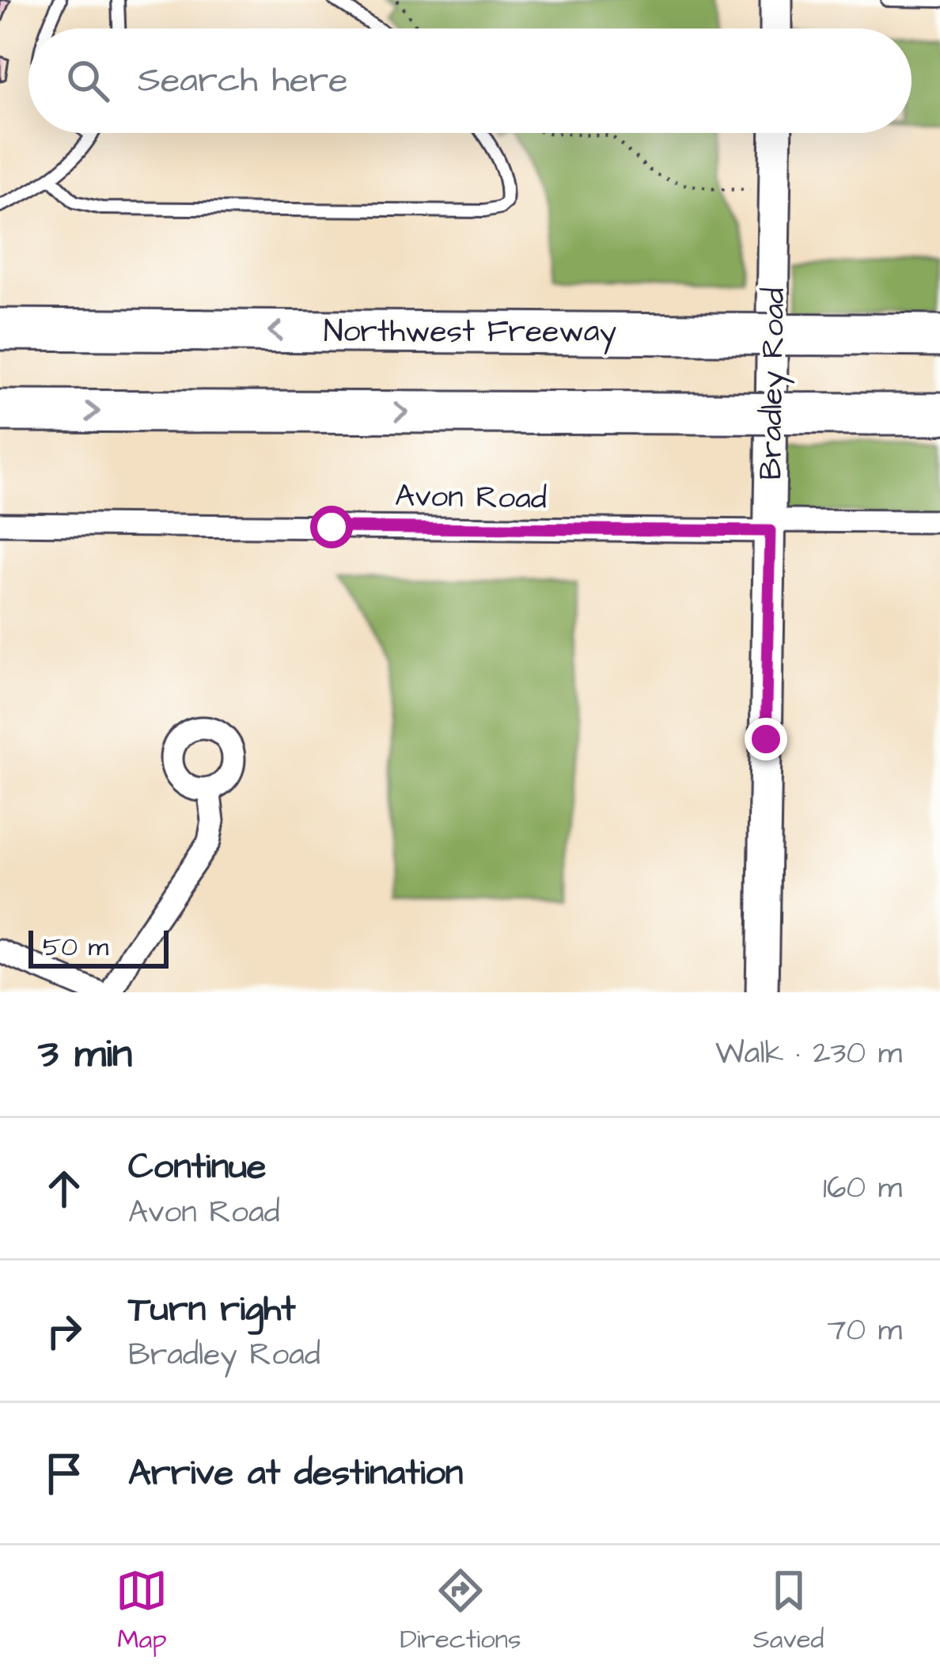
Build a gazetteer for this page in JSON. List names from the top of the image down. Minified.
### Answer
{"streets":{"highway":["Northwest Freeway"],"street":["Bradley Road","Avon Road"]},"crossings":[["Bradley Road","Avon Road"]],"scale_bar":"50 m","page":{"search":"Search here","scale":"50 m","heading":["3 min","Walk · 230 m"],"list":[["Continue","Avon Road","160 m"],["Turn right","Bradley Road","70 m"],"Arrive at destination"],"nav":["Map","Directions","Saved"]}}
